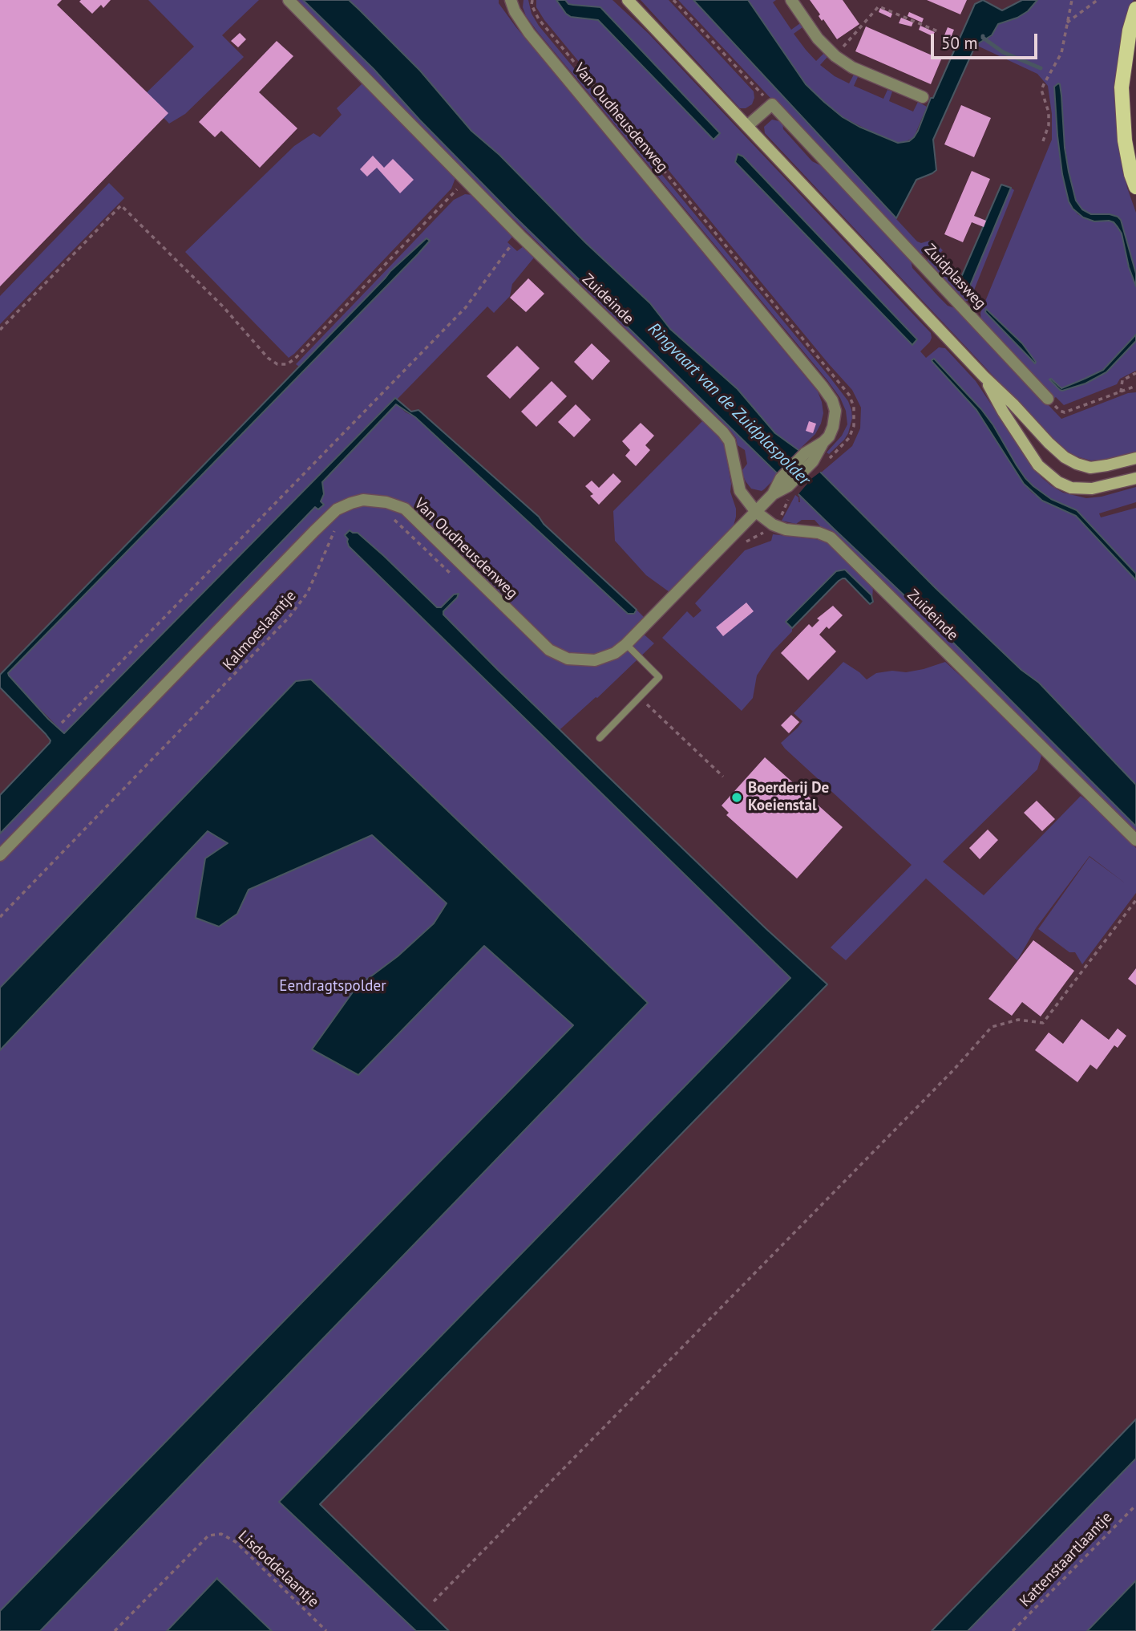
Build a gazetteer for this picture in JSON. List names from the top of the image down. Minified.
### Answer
{"streets":{"street":["Van Oudheusdenweg","Zuidplasweg","Zuideinde"],"path":["Kalmoeslaantje","Kattenstaartlaantje","Lisdoddelaantje"]},"crossings":[["Van Oudheusdenweg","Zuideinde"]],"water":["Ringvaart van de Zuidplaspolder"],"parks":["Eendragtspolder"],"places":["Boerderij De Koeienstal"],"scale_bar":"50 m"}
